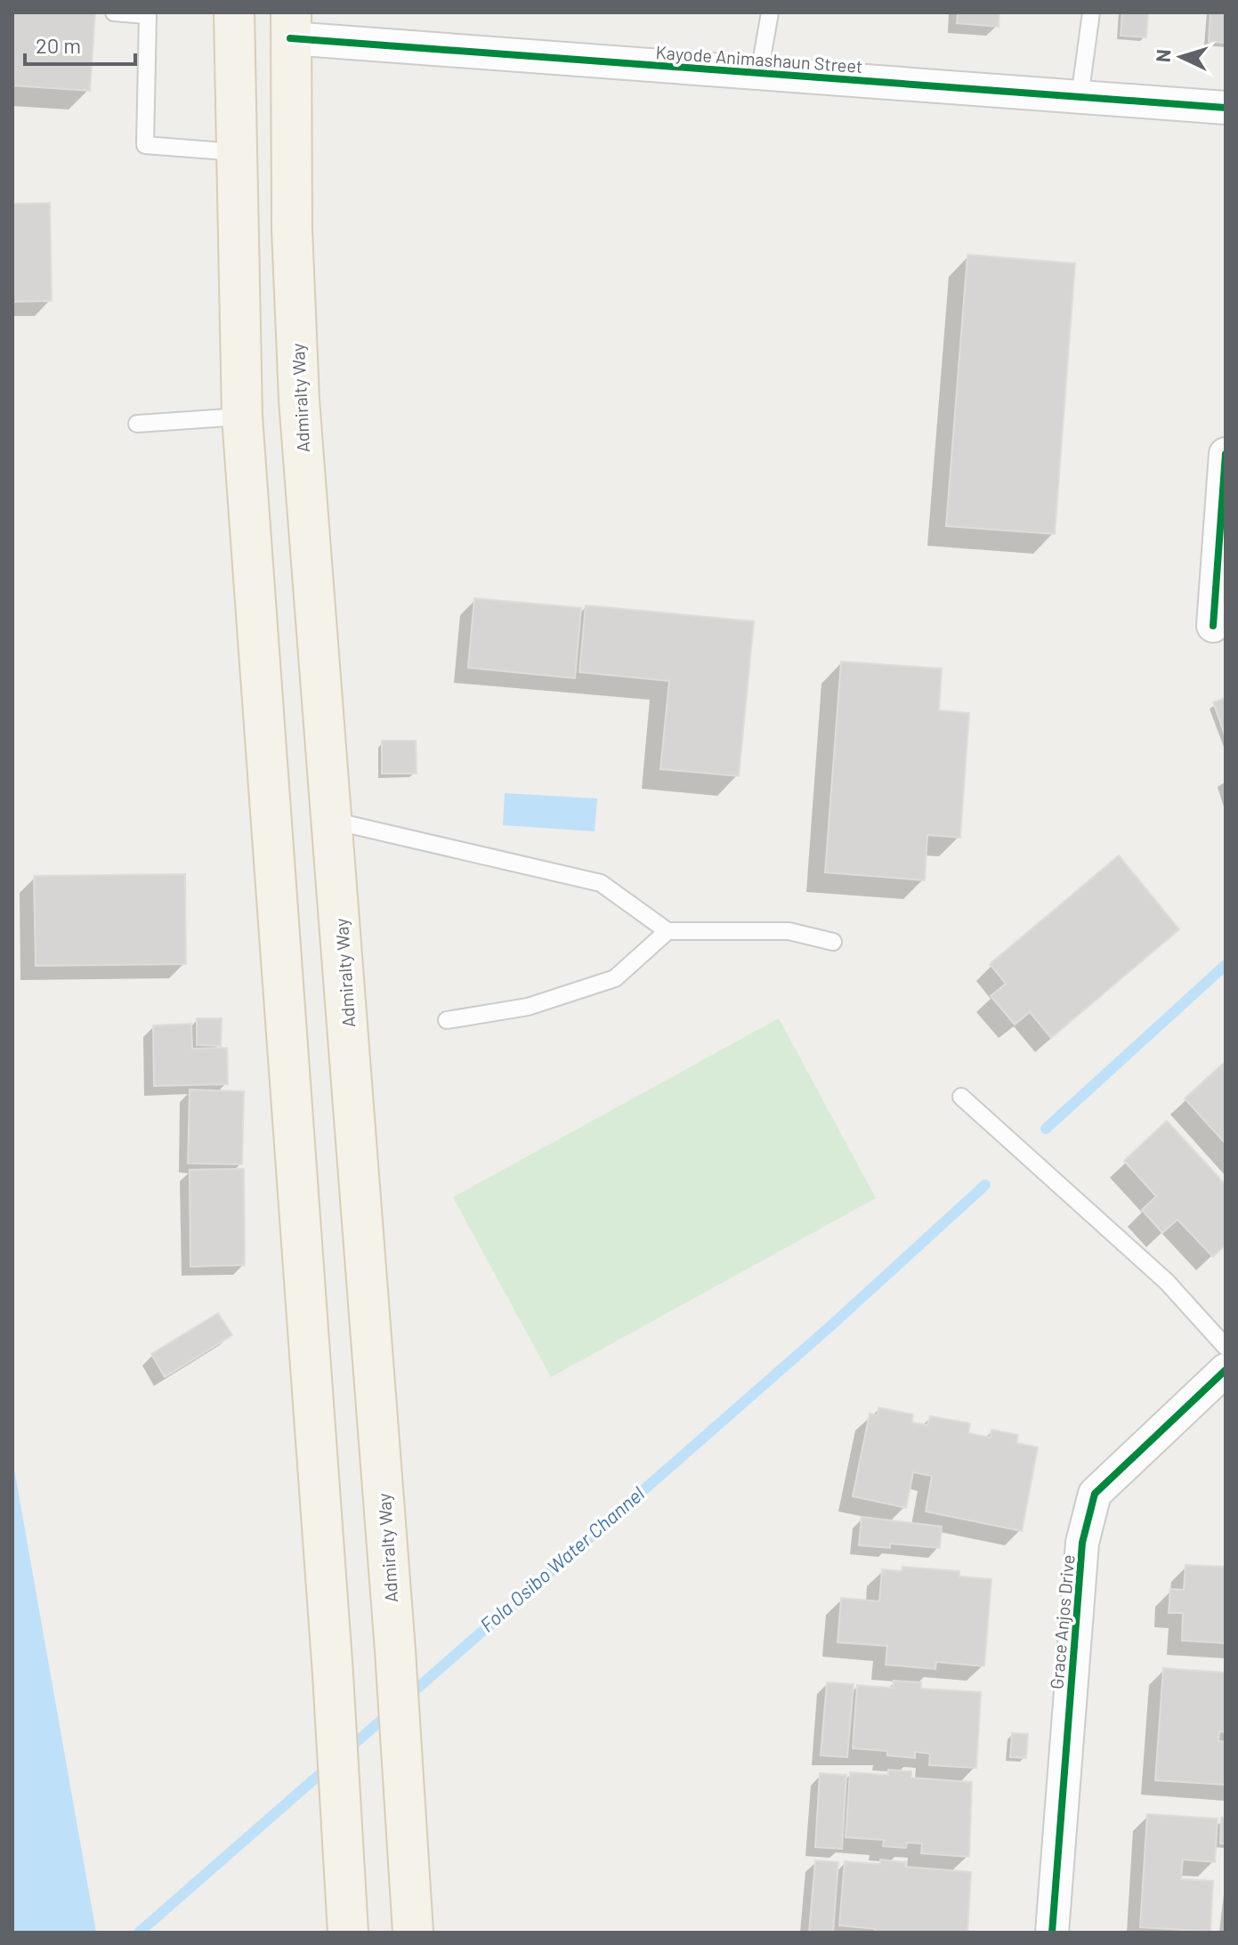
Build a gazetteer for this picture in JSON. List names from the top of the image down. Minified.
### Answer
{"streets":{"main road":["Admiralty Way"],"street":["Kayode Animashaun Street","Grace Anjos Drive"]},"crossings":[["Kayode Animashaun Street","Admiralty Way"]],"water":["Fola Osibo Water Channel"],"scale_bar":"20 m","north":"left"}
